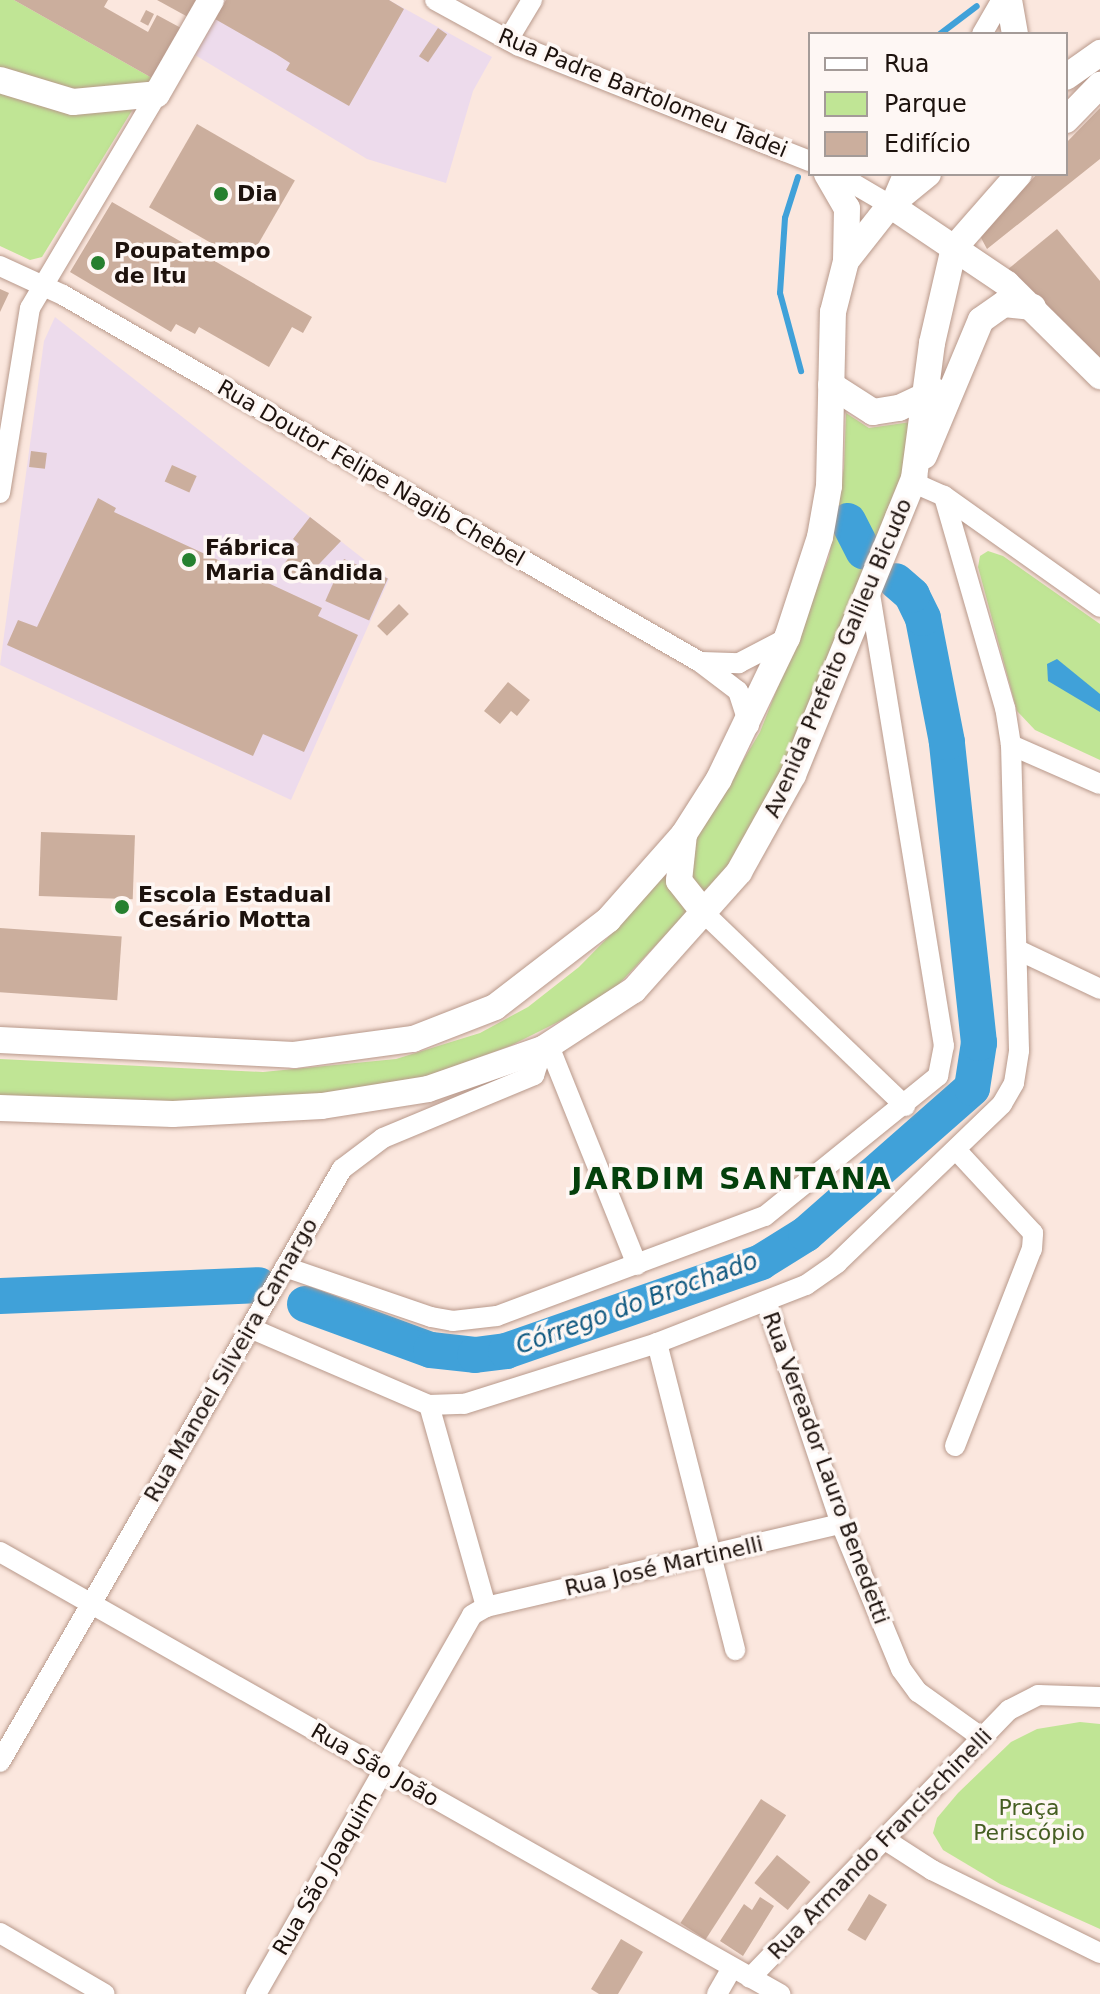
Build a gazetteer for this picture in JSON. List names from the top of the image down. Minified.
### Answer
{"streets":{"main road":["Avenida Prefeito Galileu Bicudo"],"street":["Rua Padre Bartolomeu Tadei","Rua Doutor Felipe Nagib Chebel","Rua Manoel Silveira Camargo","Rua Vereador Lauro Benedetti","Rua José Martinelli","Rua São João","Rua Armando Francischinelli","Rua São Joaquim"]},"crossings":[["Avenida Prefeito Galileu Bicudo","Rua Manoel Silveira Camargo"],["Rua Manoel Silveira Camargo","Rua São João"],["Rua Vereador Lauro Benedetti","Rua José Martinelli"],["Rua Vereador Lauro Benedetti","Rua Armando Francischinelli"],["Rua José Martinelli","Rua São Joaquim"],["Rua São João","Rua Armando Francischinelli"],["Rua São João","Rua São Joaquim"]],"districts":["JARDIM SANTANA"],"water":["Córrego do Brochado"],"parks":["Praça Periscópio"],"places":["Dia","Poupatempo de Itu","Fábrica Maria Cândida","Escola Estadual Cesário Motta"],"legend":["Rua","Parque","Edifício"]}
